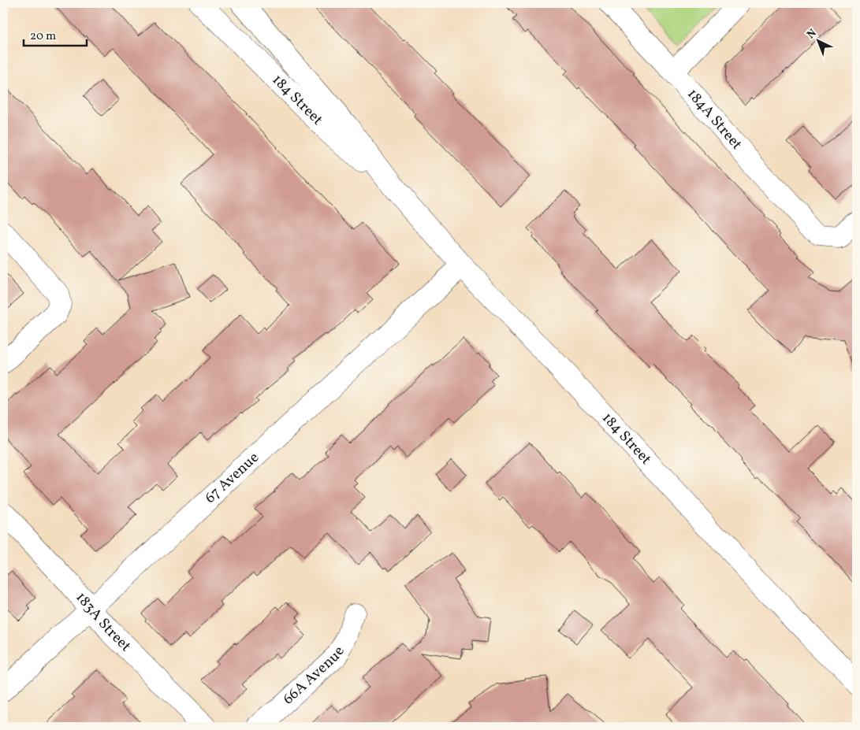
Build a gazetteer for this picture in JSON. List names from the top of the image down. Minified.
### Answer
{"streets":{"street":["184 Street","184A Street","67 Avenue","183A Street","66A Avenue"]},"crossings":[["184 Street","67 Avenue"],["67 Avenue","183A Street"]],"scale_bar":"20 m","north":"top left"}
